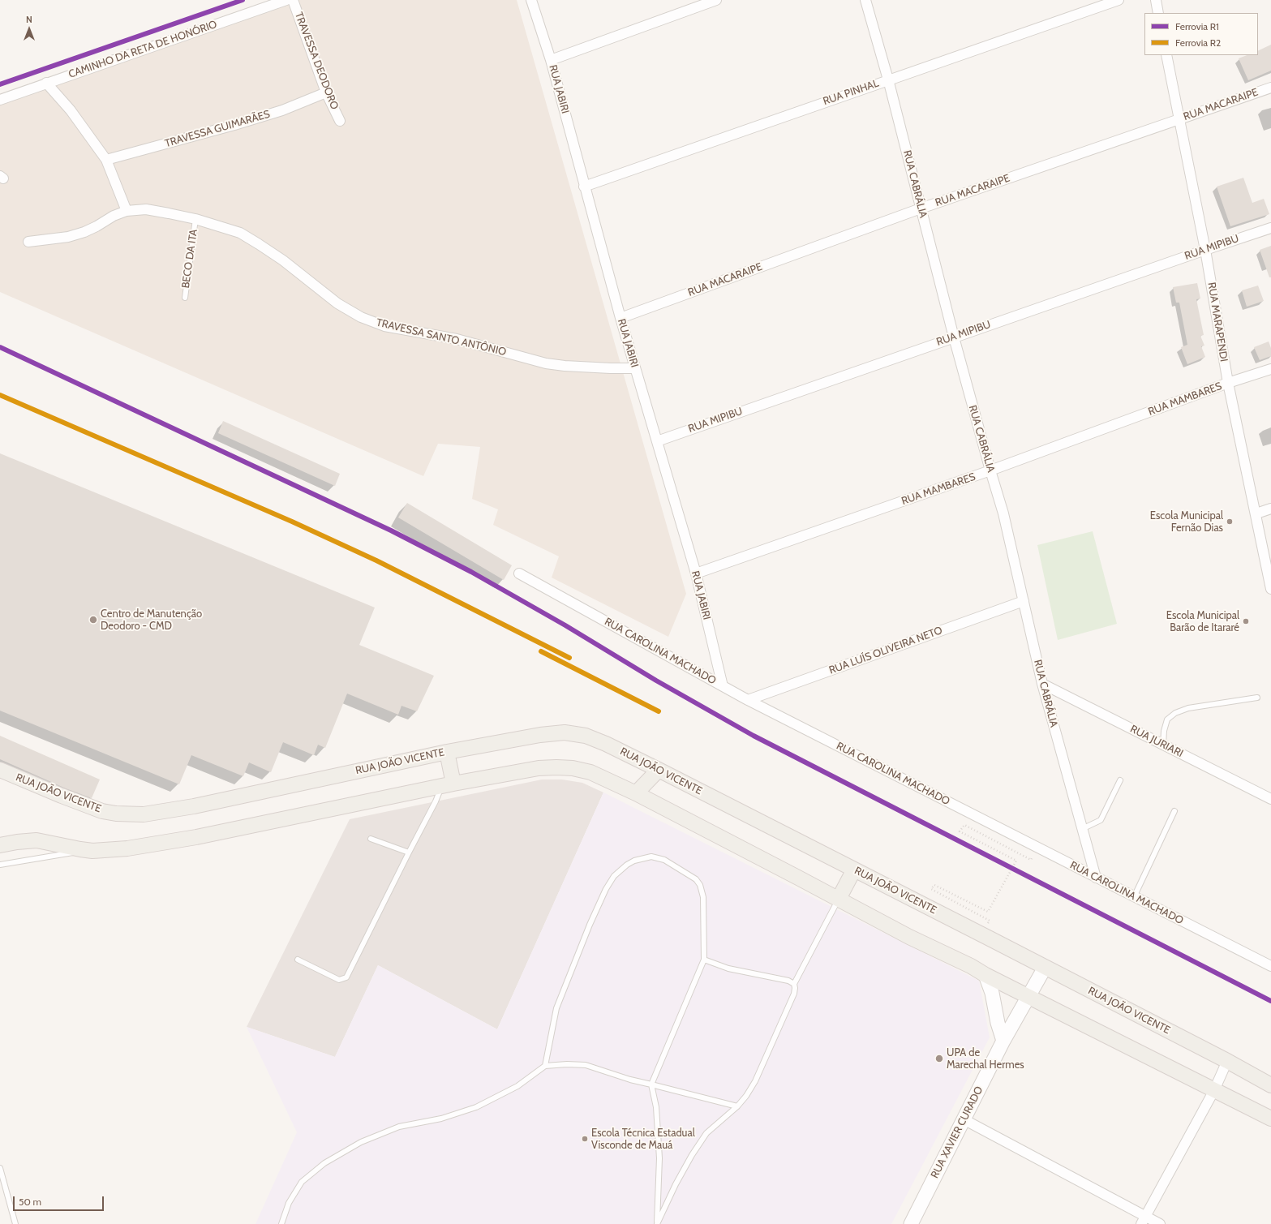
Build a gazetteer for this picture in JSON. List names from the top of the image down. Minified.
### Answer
{"streets":{"main road":["RUA JOÃO VICENTE","RUA XAVIER CURADO"],"street":["CAMINHO DA RETA DE HONÓRIO","TRAVESSA DEODORO","RUA JABIRI","RUA PINHAL","RUA MACARAIPE","TRAVESSA GUIMARÃES","RUA CABRÁLIA","RUA MIPIBU","RUA MARAPENDI","TRAVESSA SANTO ANTÔNIO","RUA MAMBARES","RUA LUÍS OLIVEIRA NETO","RUA CAROLINA MACHADO","RUA JURIARI"],"lane":["BECO DA ITA"]},"crossings":[["TRAVESSA DEODORO","TRAVESSA GUIMARÃES"],["RUA JABIRI","RUA PINHAL"],["RUA JABIRI","RUA MACARAIPE"],["RUA JABIRI","RUA MIPIBU"],["RUA JABIRI","TRAVESSA SANTO ANTÔNIO"],["RUA JABIRI","RUA MAMBARES"],["RUA JABIRI","RUA CAROLINA MACHADO"],["RUA PINHAL","RUA CABRÁLIA"],["RUA MACARAIPE","RUA CABRÁLIA"],["RUA MACARAIPE","RUA MARAPENDI"],["RUA CABRÁLIA","RUA MIPIBU"],["RUA CABRÁLIA","RUA MAMBARES"],["RUA CABRÁLIA","RUA LUÍS OLIVEIRA NETO"],["RUA CABRÁLIA","RUA CAROLINA MACHADO"],["RUA CABRÁLIA","RUA JURIARI"],["RUA MIPIBU","RUA MARAPENDI"],["BECO DA ITA","TRAVESSA SANTO ANTÔNIO"],["RUA MARAPENDI","RUA MAMBARES"],["RUA LUÍS OLIVEIRA NETO","RUA CAROLINA MACHADO"],["RUA JOÃO VICENTE","RUA XAVIER CURADO"]],"places":["Escola Municipal Fernão Dias","Centro de Manutenção Deodoro - CMD","Escola Municipal Barão de Itararé","UPA de Marechal Hermes","Escola Técnica Estadual Visconde de Mauá"],"lines":["rail line R1","rail line R2"],"legend":["Ferrovia R1","Ferrovia R2"],"scale_bar":"50 m","north":"top"}
